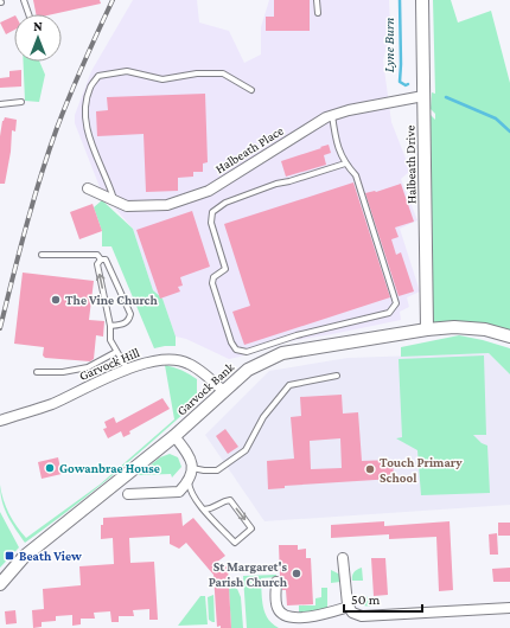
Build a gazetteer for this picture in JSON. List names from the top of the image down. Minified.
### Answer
{"streets":{"street":["Halbeath Place","Halbeath Drive","Garvock Hill","Garvock Bank"]},"crossings":[["Halbeath Place","Halbeath Drive"],["Halbeath Drive","Garvock Bank"],["Garvock Hill","Garvock Bank"]],"water":["Lyne Burn"],"places":{"other":["The Vine Church","Gowanbrae House","Touch Primary School","St Margaret's Parish Church"],"transit":["Beath View"]},"scale_bar":"50 m","north":"top"}
